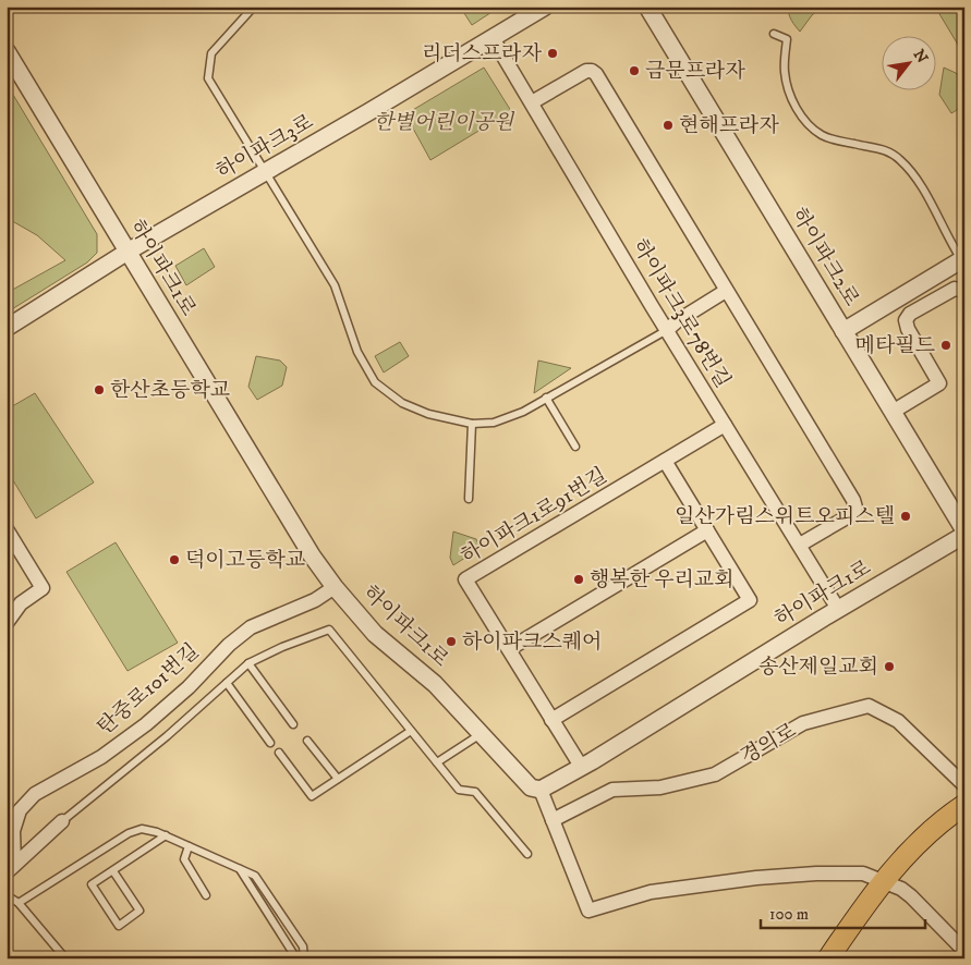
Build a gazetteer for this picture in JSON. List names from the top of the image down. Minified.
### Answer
{"streets":{"street":["하이파크3로","하이파크2로","하이파크1로","하이파크3로78번길","하이파크1로91번길","탄중로101번길","경의로"]},"crossings":[["하이파크3로","하이파크1로"],["하이파크3로","하이파크3로78번길"],["하이파크1로","하이파크3로78번길"],["하이파크1로","하이파크1로91번길"],["하이파크1로","탄중로101번길"],["하이파크3로78번길","하이파크1로91번길"]],"parks":["한별어린이공원"],"places":["리더스프라자","금문프라자","현해프라자","메타필드","한산초등학교","일산가림스위트오피스텔","덕이고등학교","행복한 우리교회","하이파크스퀘어","송산제일교회"],"scale_bar":"100 m","north":"top right"}
